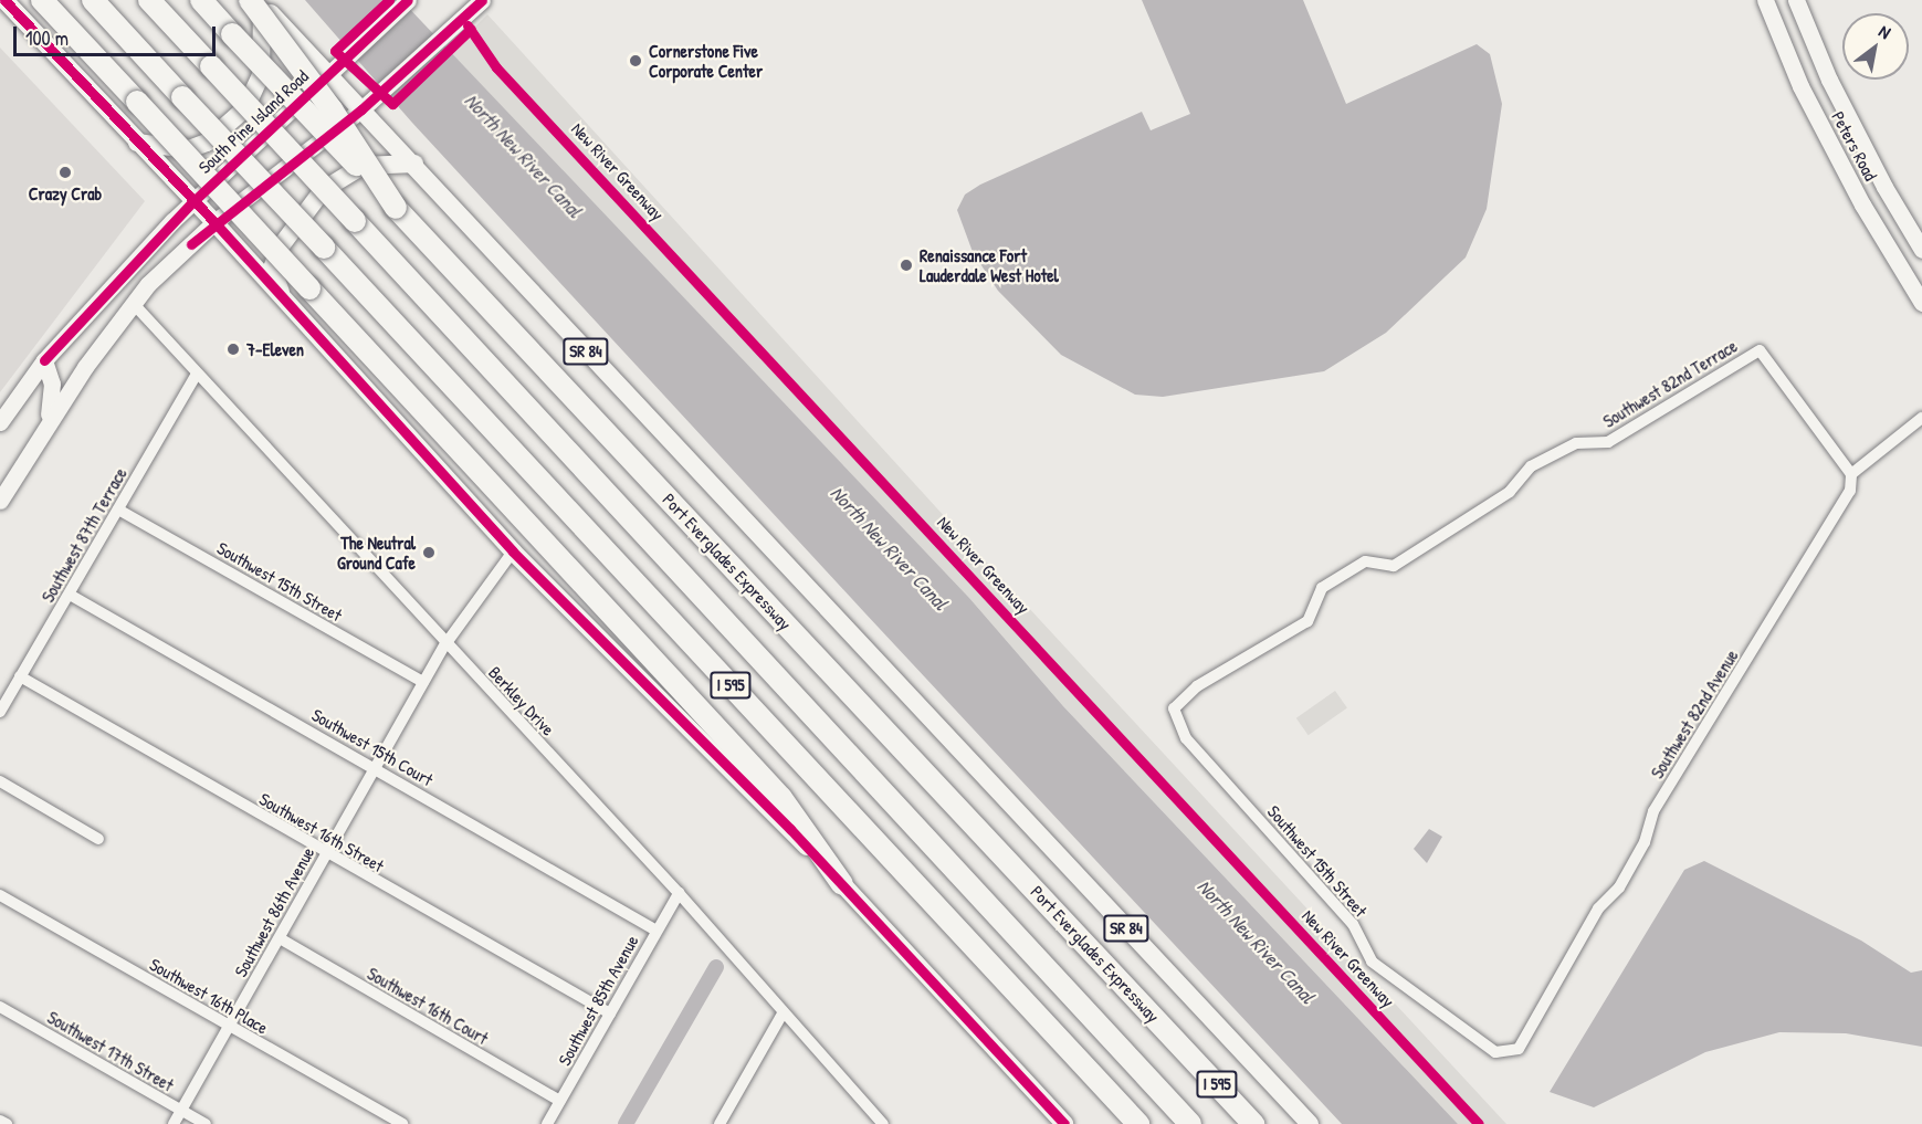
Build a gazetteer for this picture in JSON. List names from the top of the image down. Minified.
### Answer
{"streets":{"highway":["Port Everglades Expressway","I 595"],"main road":["South Pine Island Road","Peters Road","SR 84"],"street":["Southwest 82nd Terrace","Southwest 87th Terrace","Southwest 15th Street","Berkley Drive","Southwest 82nd Avenue","Southwest 15th Court","Southwest 16th Street","Southwest 86th Avenue","Southwest 16th Place","Southwest 85th Avenue","Southwest 16th Court","Southwest 17th Street"],"cycle path":["New River Greenway"]},"crossings":[["South Pine Island Road","SR 84"],["Southwest 82nd Terrace","Southwest 15th Street"],["Southwest 82nd Terrace","Southwest 82nd Avenue"],["Southwest 87th Terrace","Southwest 15th Street"],["Southwest 87th Terrace","Berkley Drive"],["Southwest 87th Terrace","Southwest 15th Court"],["Southwest 87th Terrace","Southwest 16th Street"],["Southwest 15th Street","Southwest 82nd Avenue"],["Southwest 15th Street","Southwest 86th Avenue"],["Berkley Drive","Southwest 86th Avenue"],["Berkley Drive","Southwest 85th Avenue"],["Southwest 15th Court","Southwest 86th Avenue"],["Southwest 15th Court","Southwest 85th Avenue"],["Southwest 16th Street","Southwest 86th Avenue"],["Southwest 16th Street","Southwest 85th Avenue"],["Southwest 86th Avenue","Southwest 16th Place"],["Southwest 86th Avenue","Southwest 16th Court"],["Southwest 86th Avenue","Southwest 17th Street"],["Southwest 85th Avenue","Southwest 16th Court"]],"water":["North New River Canal"],"places":["Cornerstone Five Corporate Center","Crazy Crab","Renaissance Fort Lauderdale West Hotel","7-Eleven","The Neutral Ground Cafe"],"scale_bar":"100 m","north":"top right"}
